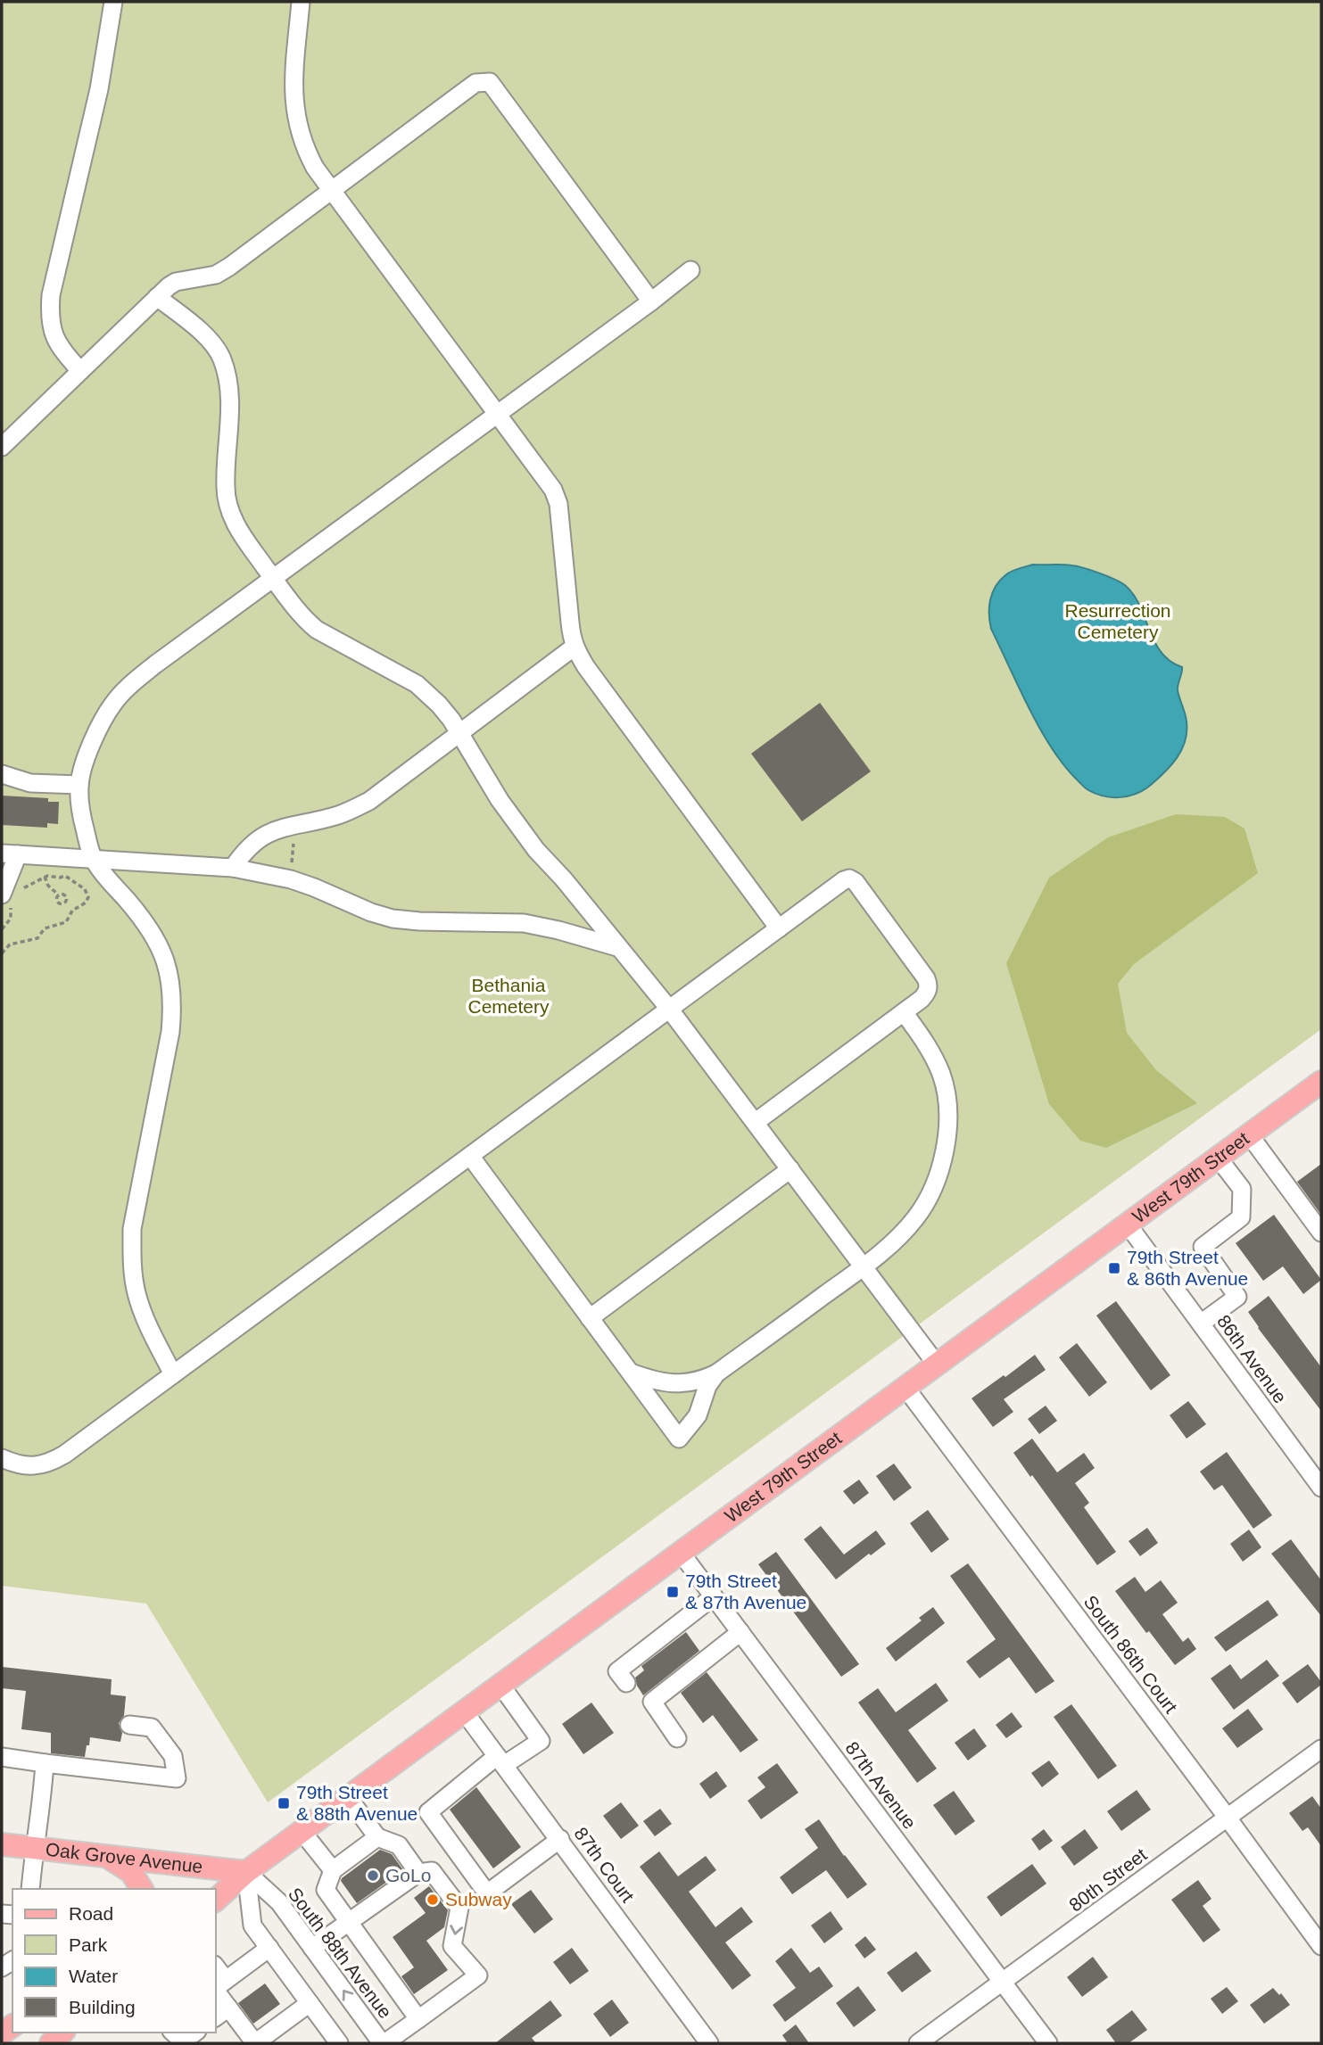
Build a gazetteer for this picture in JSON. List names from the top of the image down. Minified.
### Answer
{"streets":{"main road":["West 79th Street","Oak Grove Avenue"],"street":["86th Avenue","South 86th Court","87th Avenue","87th Court","80th Street","South 88th Avenue"]},"crossings":[["West 79th Street","86th Avenue"],["West 79th Street","South 86th Court"],["West 79th Street","87th Avenue"],["West 79th Street","Oak Grove Avenue"],["West 79th Street","87th Court"],["West 79th Street","South 88th Avenue"],["South 86th Court","80th Street"],["87th Avenue","80th Street"],["Oak Grove Avenue","South 88th Avenue"]],"parks":["Resurrection Cemetery","Bethania Cemetery"],"places":{"transit":["79th Street & 86th Avenue","79th Street & 87th Avenue","79th Street & 88th Avenue"],"other":["GoLo","Subway"]},"legend":["Road","Park","Water","Building"]}
